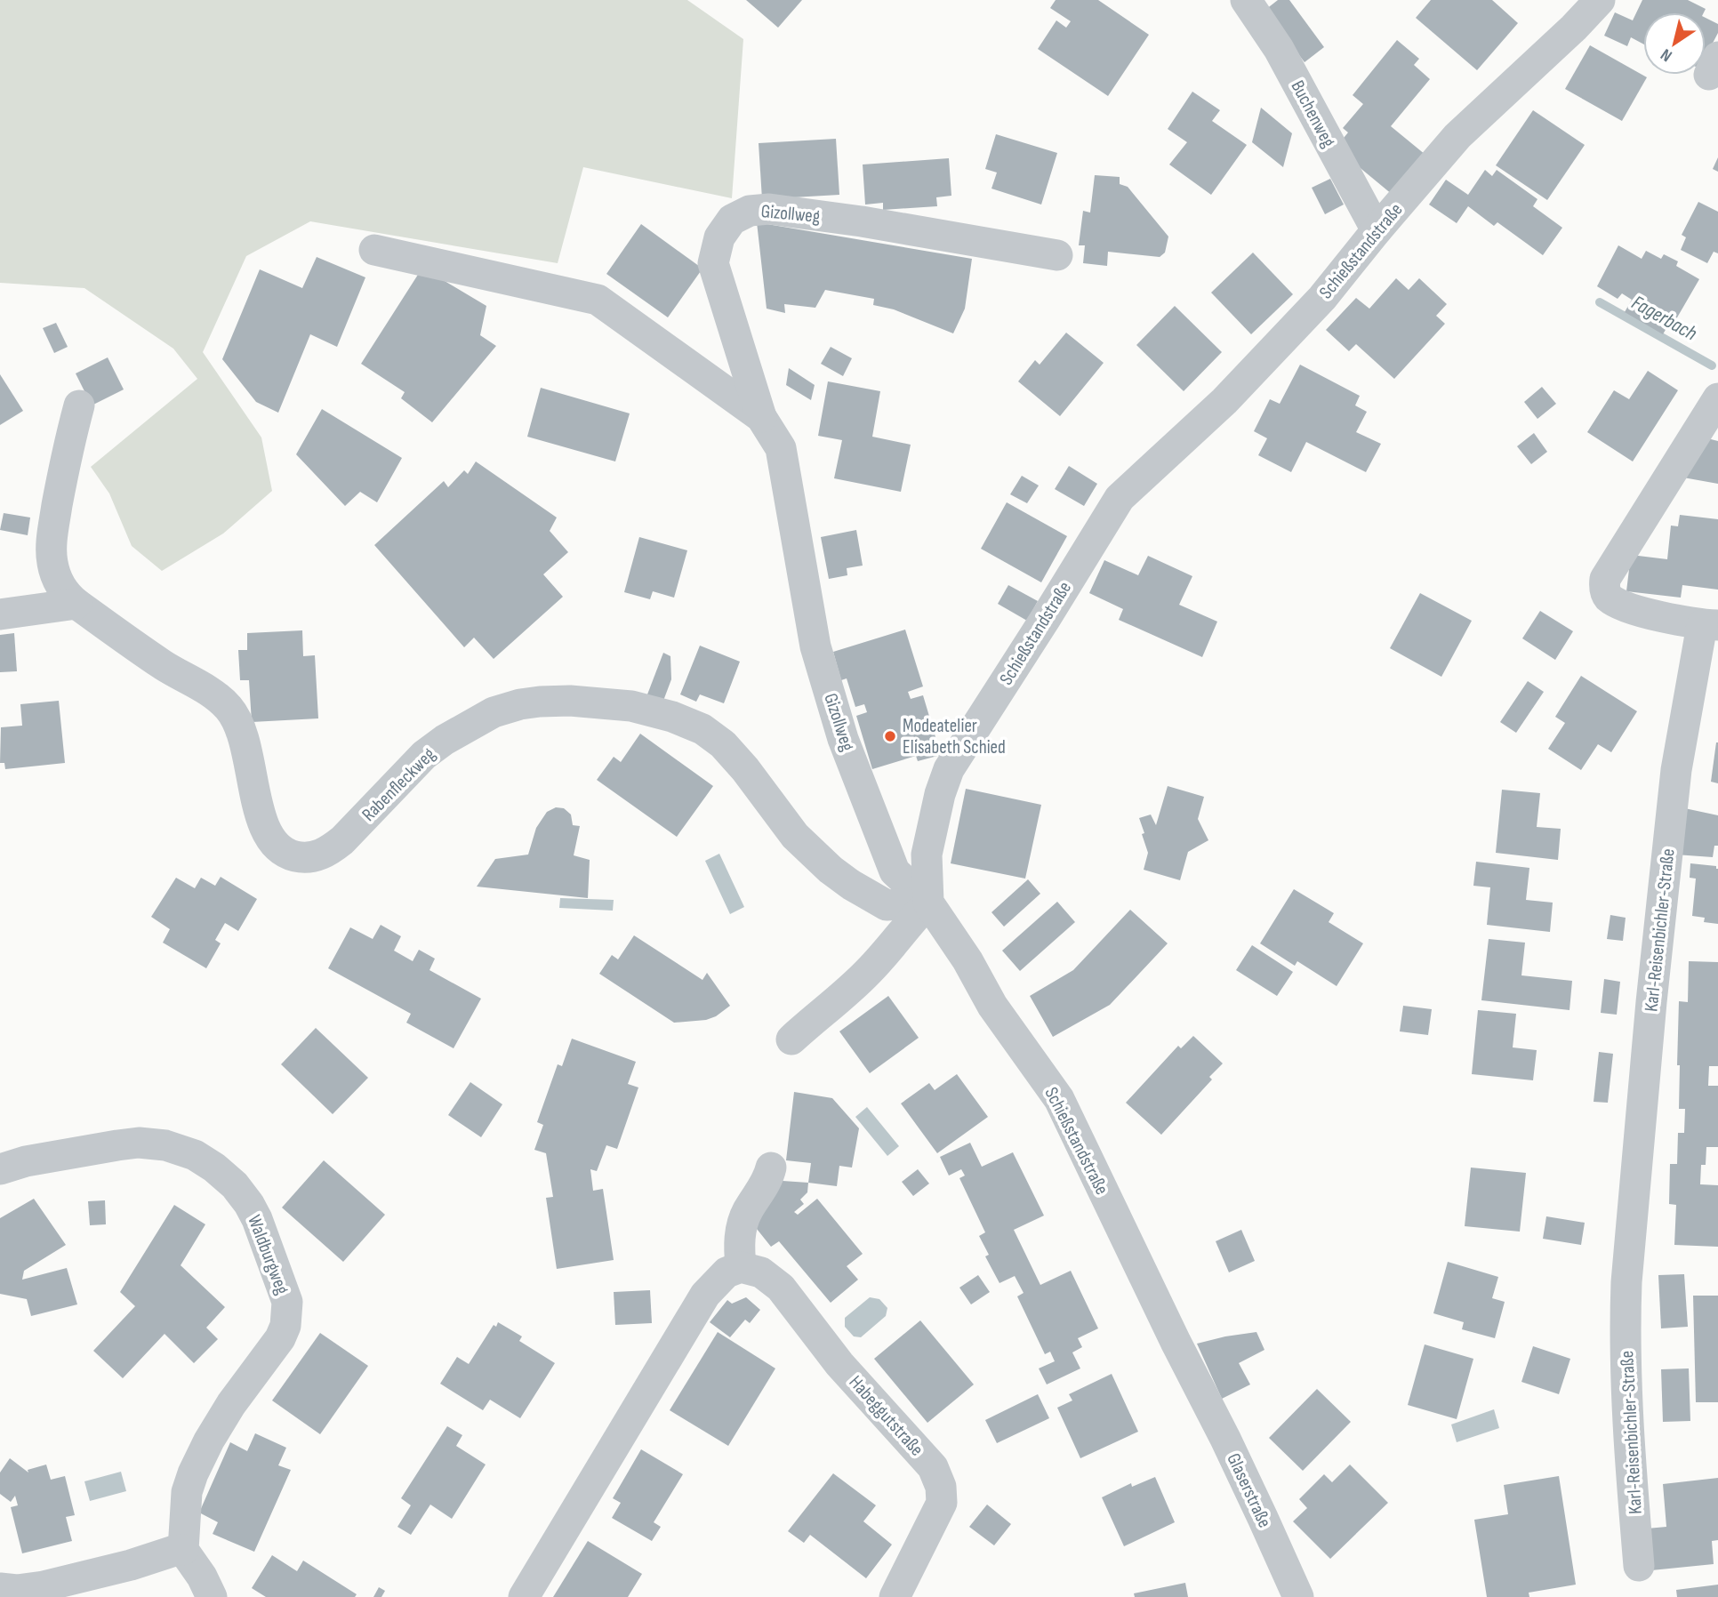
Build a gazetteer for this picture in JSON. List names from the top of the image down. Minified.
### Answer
{"streets":{"street":["Buchenweg","Gizollweg","Schießstandstraße","Rabenfleckweg","Karl-Reisenbichler-Straße","Waldburgweg","Habeggutstraße","Glaserstraße"]},"crossings":[["Buchenweg","Schießstandstraße"],["Gizollweg","Schießstandstraße"],["Gizollweg","Rabenfleckweg"],["Schießstandstraße","Rabenfleckweg"],["Schießstandstraße","Glaserstraße"]],"water":["Fagerbach"],"places":["Modeatelier Elisabeth Schied"],"north":"bottom left"}
